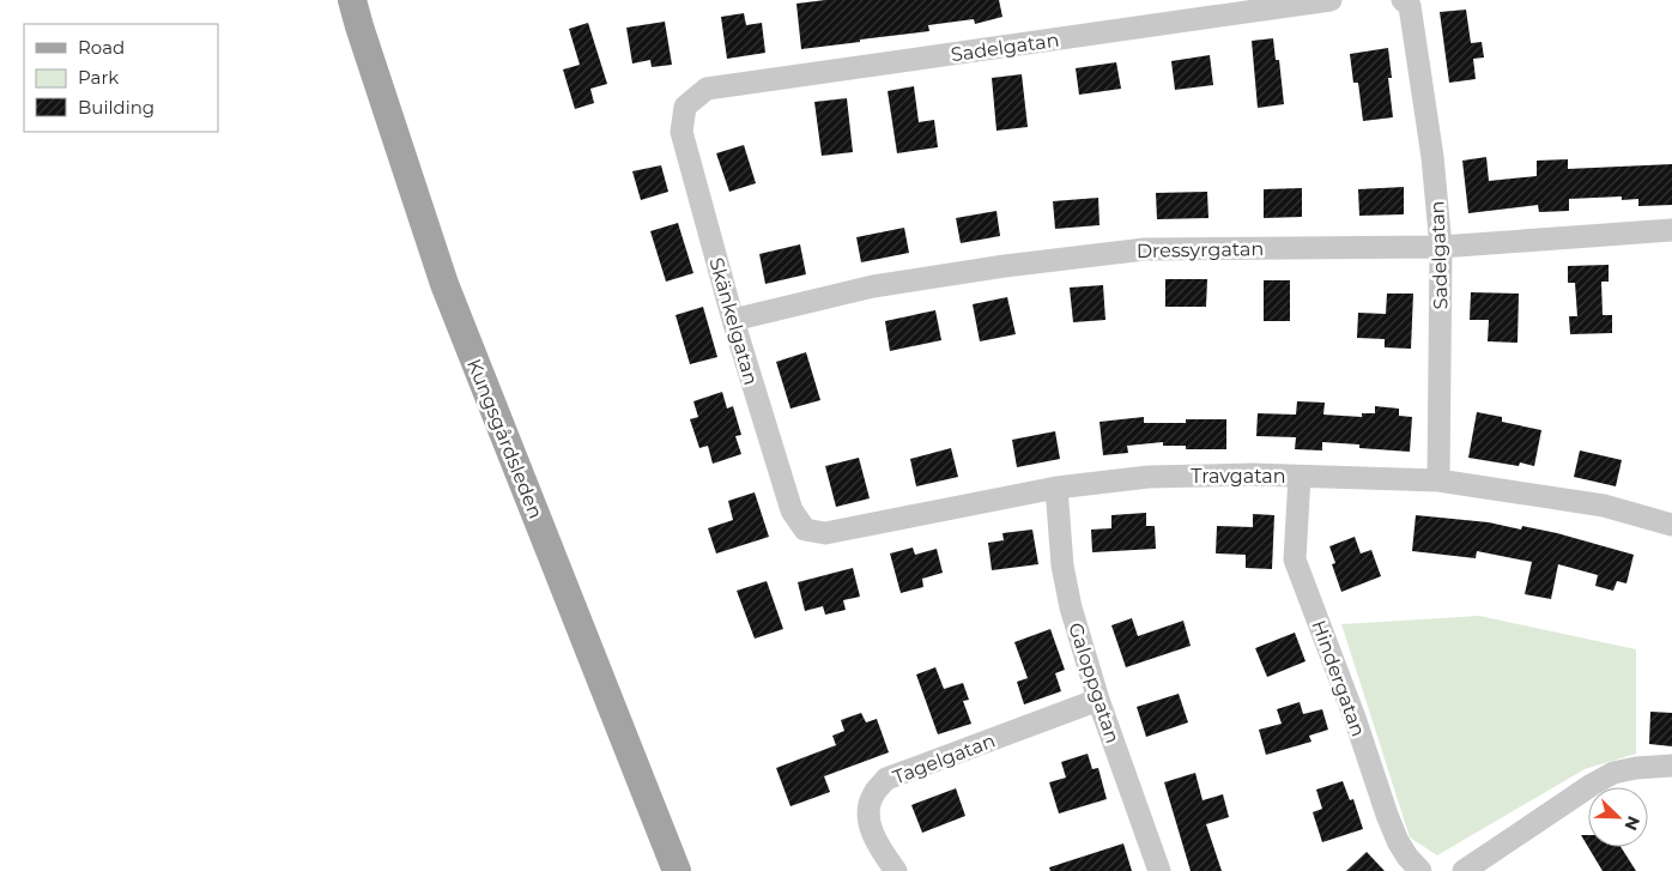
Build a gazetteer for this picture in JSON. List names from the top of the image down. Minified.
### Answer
{"streets":{"main road":["Kungsgårdsleden"],"street":["Sadelgatan","Dressyrgatan","Skänkelgatan","Travgatan","Hindergatan","Galoppgatan","Tagelgatan"]},"crossings":[["Sadelgatan","Dressyrgatan"],["Sadelgatan","Skänkelgatan"],["Sadelgatan","Travgatan"],["Dressyrgatan","Skänkelgatan"],["Skänkelgatan","Travgatan"],["Travgatan","Hindergatan"],["Travgatan","Galoppgatan"],["Galoppgatan","Tagelgatan"]],"legend":["Road","Park","Building"],"north":"bottom right"}
